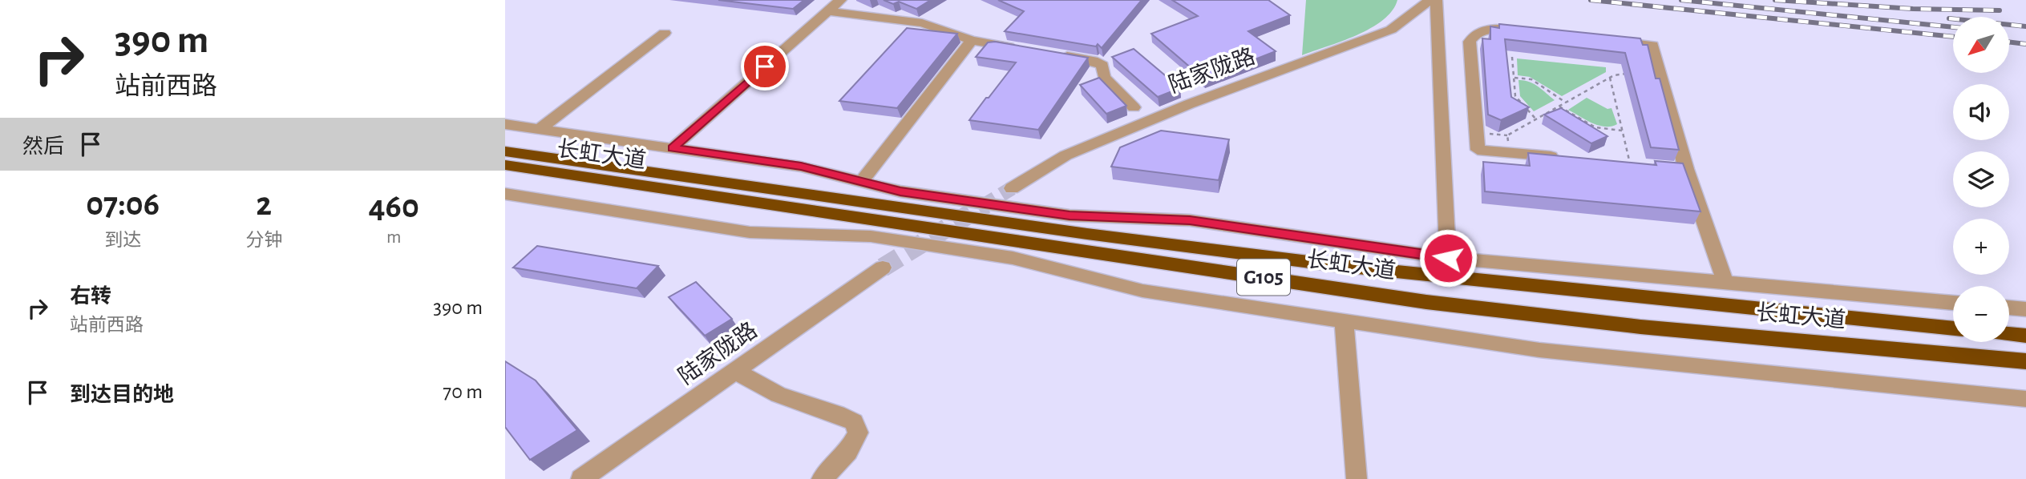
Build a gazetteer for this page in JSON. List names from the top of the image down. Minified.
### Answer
{"streets":{"highway":["长虹大道","G105"],"street":["陆家陇路"]},"north":"bottom left","page":{"turn":["390 m","站前西路"],"map_buttons":["+","−"],"then":"然后","eta":["07:06","到达","2","分钟","460","m"],"list":[{"name":"右转","note":"站前西路","value":"390 m"},{"name":"到达目的地","value":"70 m"}]}}
